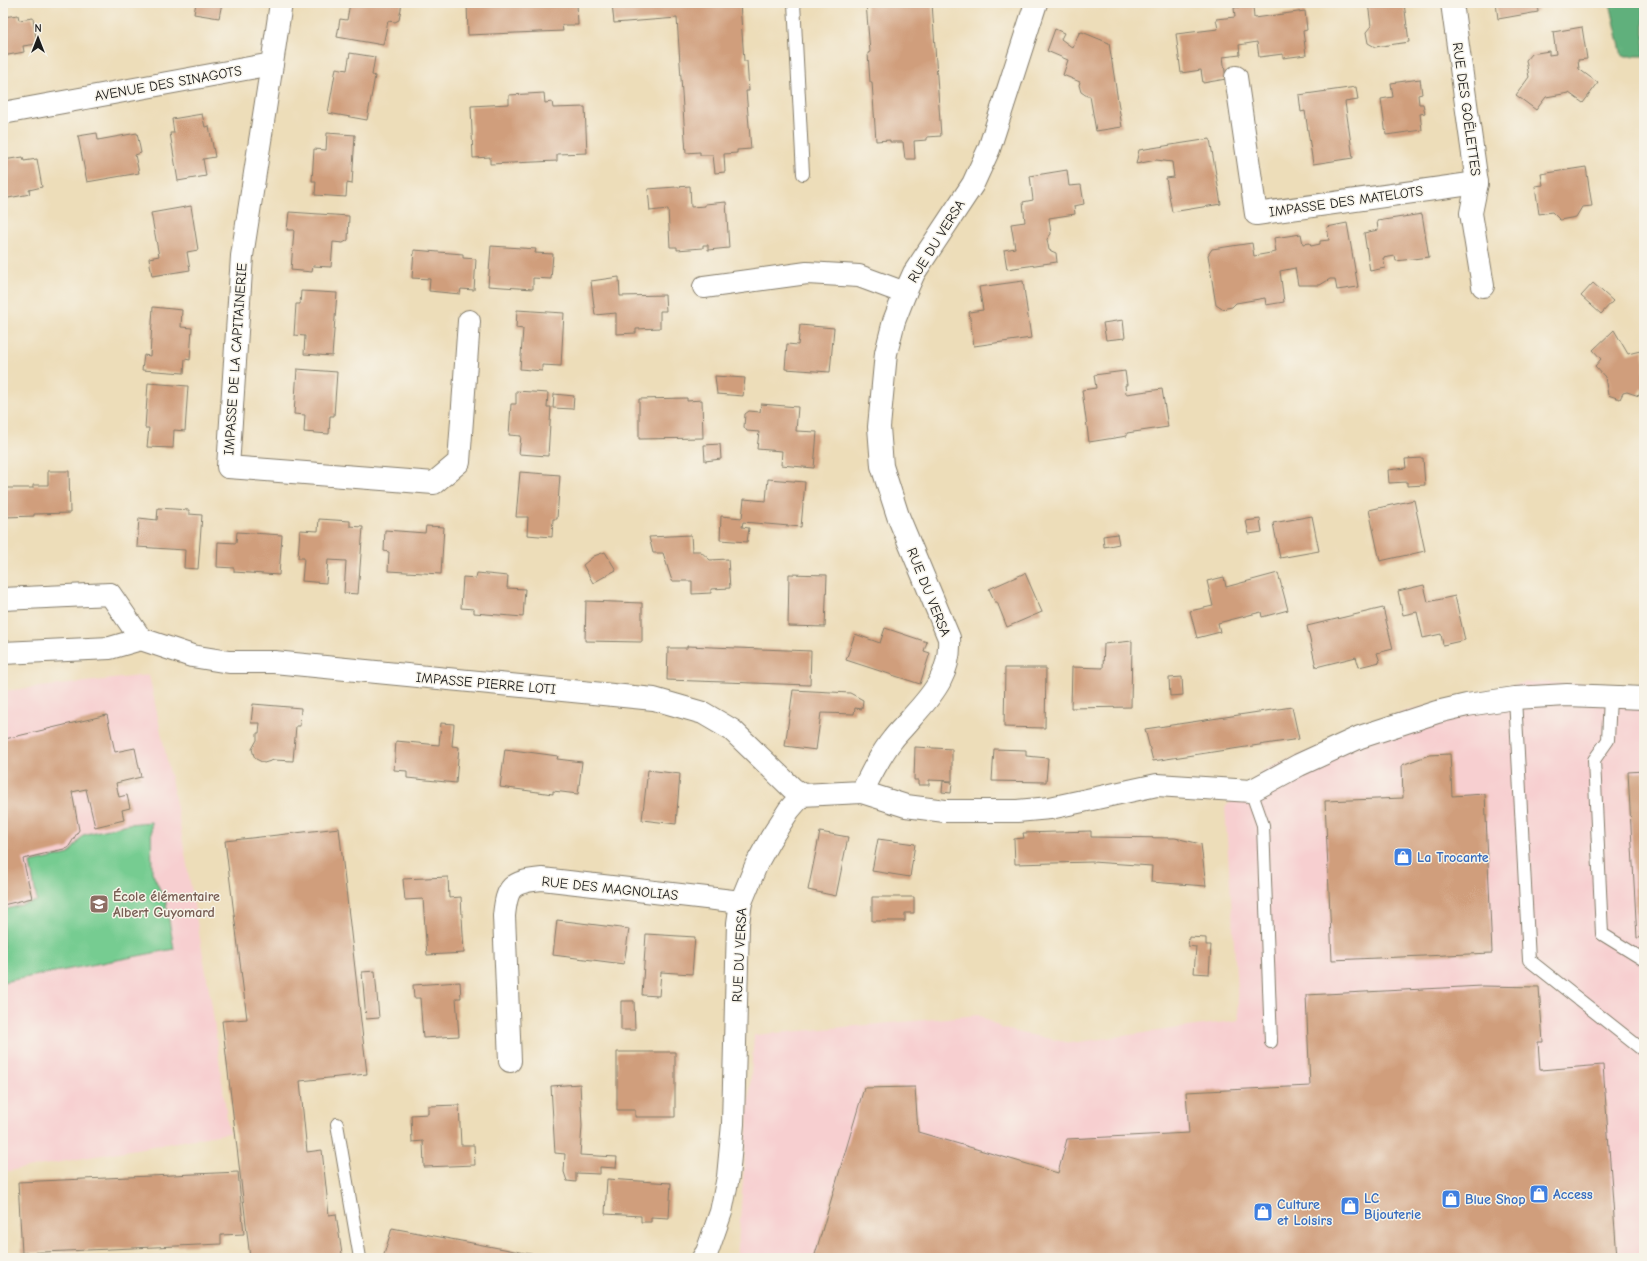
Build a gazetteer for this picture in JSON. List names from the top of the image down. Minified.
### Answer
{"streets":{"street":["AVENUE DES SINAGOTS","RUE DES GOËLETTES","IMPASSE DES MATELOTS","RUE DU VERSA","IMPASSE DE LA CAPITAINERIE","IMPASSE PIERRE LOTI","RUE DES MAGNOLIAS"]},"crossings":[["AVENUE DES SINAGOTS","IMPASSE DE LA CAPITAINERIE"],["RUE DES GOËLETTES","IMPASSE DES MATELOTS"],["RUE DU VERSA","IMPASSE PIERRE LOTI"],["RUE DU VERSA","RUE DES MAGNOLIAS"]],"places":{"shop":["La Trocante","Access","Blue Shop","LC Bijouterie","Culture et Loisirs"],"school or university":["École élémentaire Albert Guyomard"]},"north":"top"}
